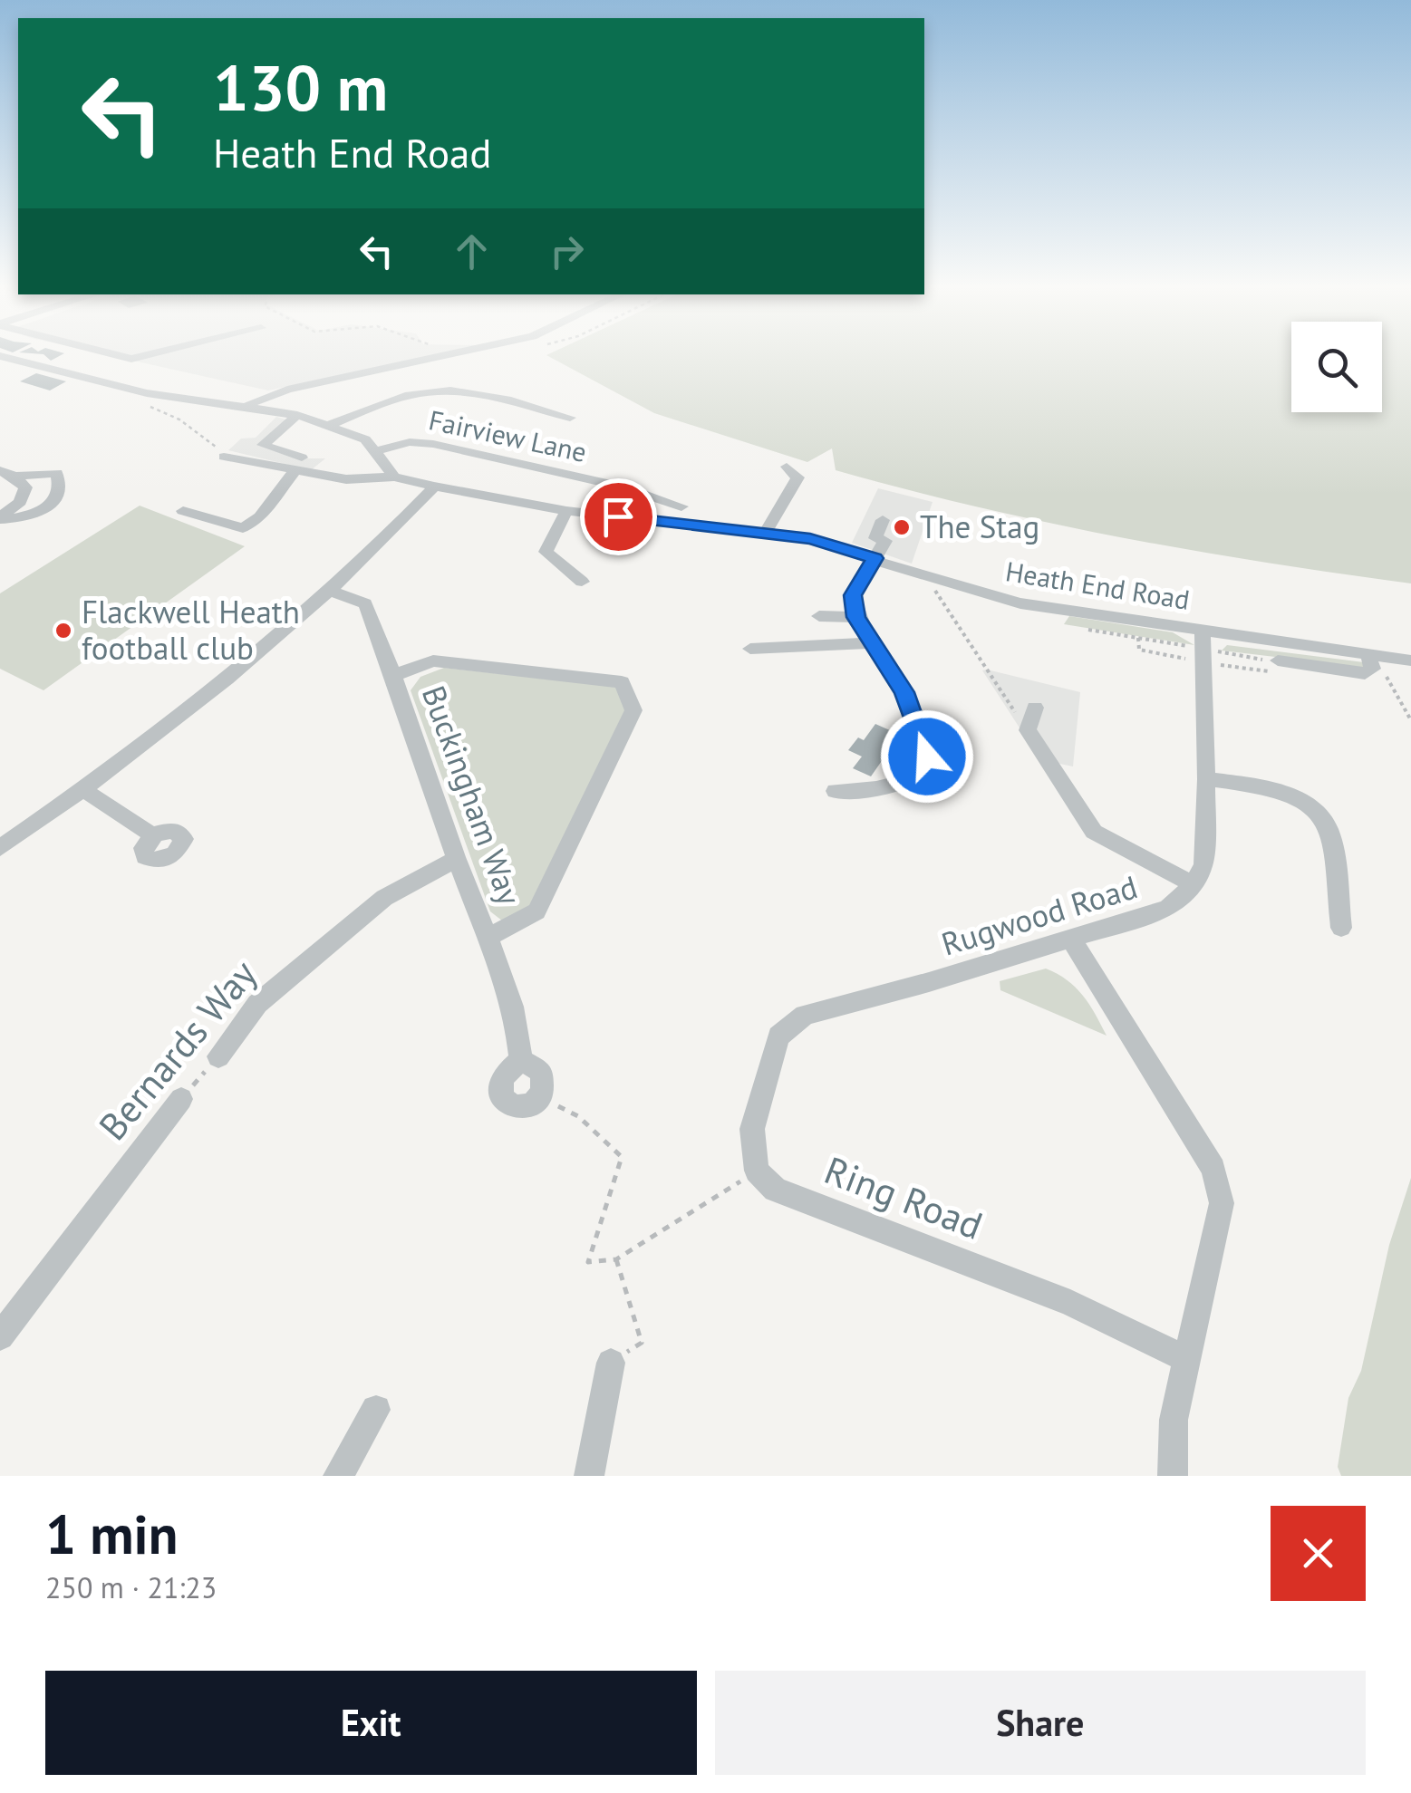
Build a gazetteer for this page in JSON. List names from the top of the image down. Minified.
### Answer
{"streets":{"street":["Fairview Lane","Heath End Road","Buckingham Way","Rugwood Road","Bernards Way","Ring Road"]},"crossings":[["Heath End Road","Rugwood Road"],["Buckingham Way","Bernards Way"],["Rugwood Road","Ring Road"]],"places":["The Stag","Flackwell Heath football club"],"page":{"turn":["130 m","Heath End Road"],"heading":["1 min","250 m · 21:23"],"buttons":["Exit","Share"]}}
